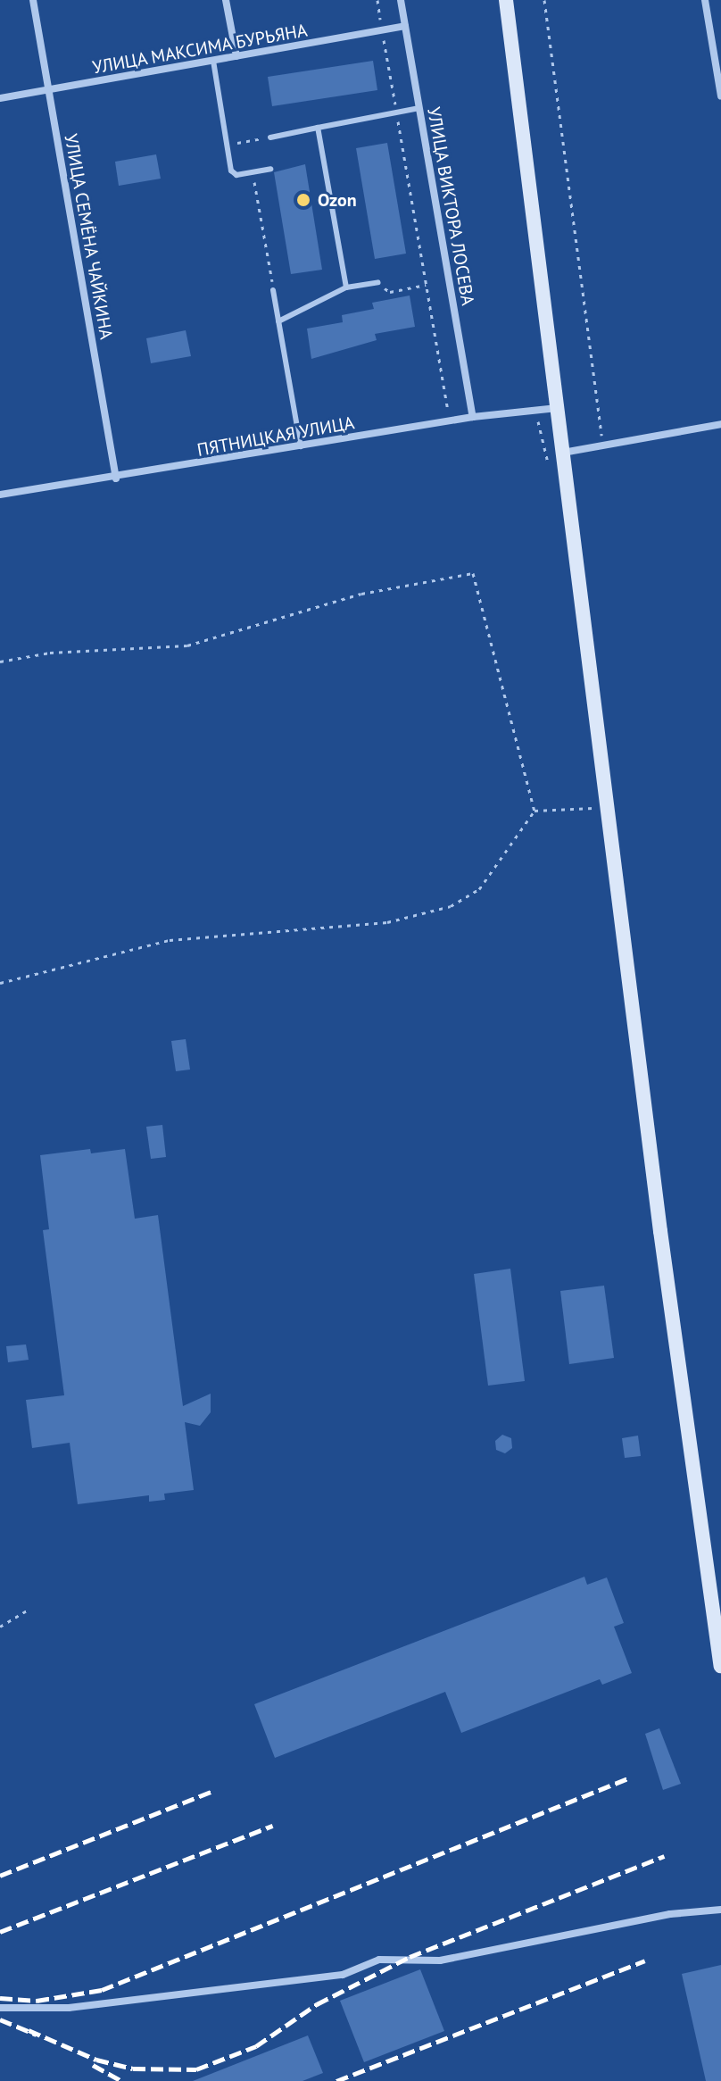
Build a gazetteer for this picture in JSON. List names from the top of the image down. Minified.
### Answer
{"streets":{"street":["УЛИЦА МАКСИМА БУРЬЯНА","УЛИЦА ВИКТОРА ЛОСЕВА","УЛИЦА СЕМЁНА ЧАЙКИНА","ПЯТНИЦКАЯ УЛИЦА"]},"crossings":[["УЛИЦА МАКСИМА БУРЬЯНА","УЛИЦА ВИКТОРА ЛОСЕВА"],["УЛИЦА МАКСИМА БУРЬЯНА","УЛИЦА СЕМЁНА ЧАЙКИНА"],["УЛИЦА ВИКТОРА ЛОСЕВА","ПЯТНИЦКАЯ УЛИЦА"],["УЛИЦА СЕМЁНА ЧАЙКИНА","ПЯТНИЦКАЯ УЛИЦА"]],"places":["Ozon"]}
